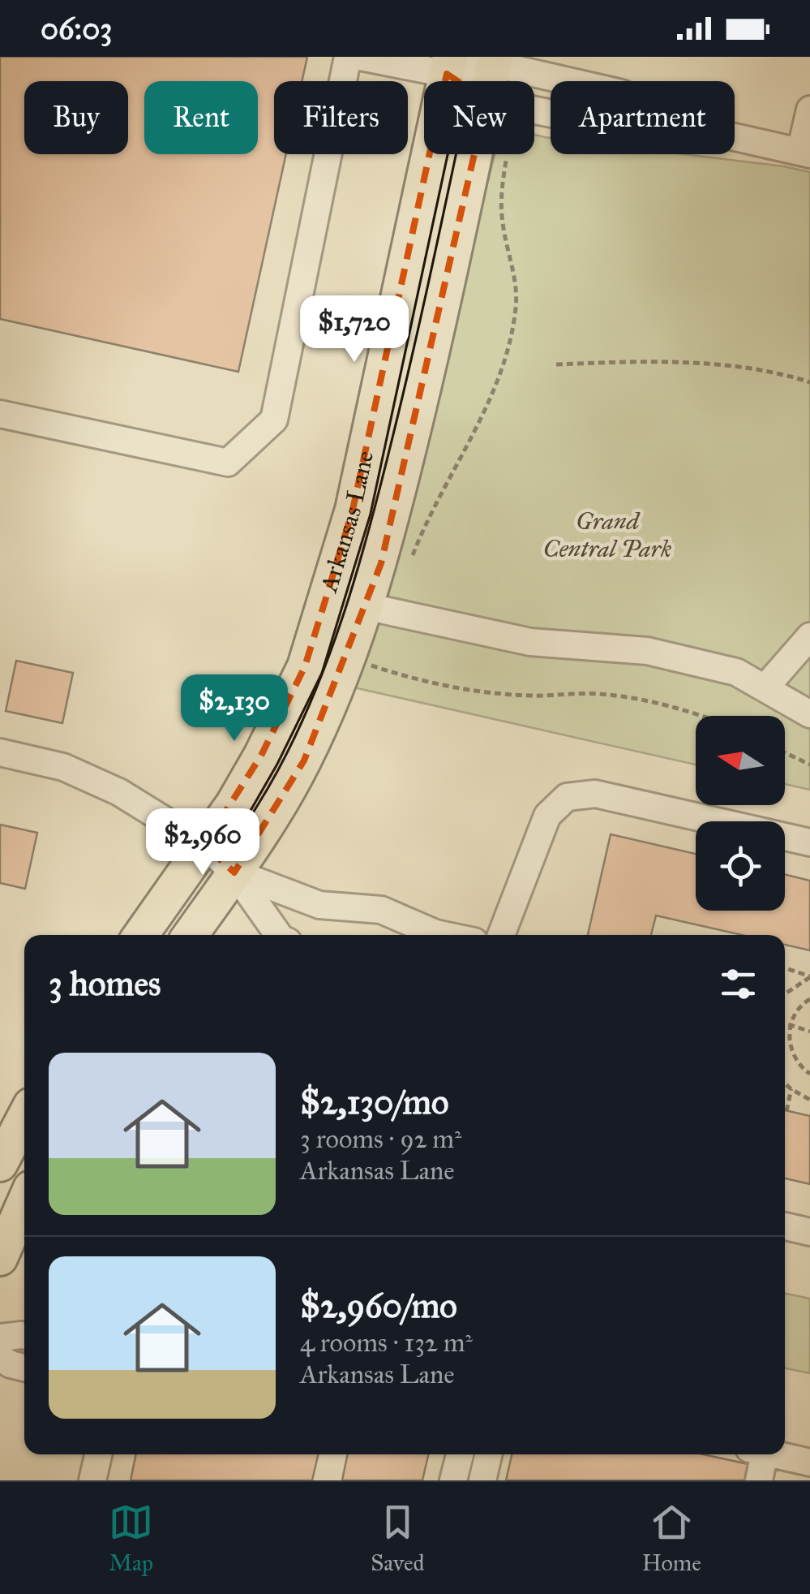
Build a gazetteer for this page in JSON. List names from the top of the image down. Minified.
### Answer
{"streets":{"main road":["Arkansas Lane"]},"parks":["Grand Central Park"],"north":"left","page":{"status":"06:03","chip":["Buy","Rent","Filters","New","Apartment"],"price":["$1,720","$2,130","$2,960"],"heading":"3 homes","list":[{"name":"$2,130/mo","note":"3 rooms · 92 m² · Arkansas Lane"},{"name":"$2,960/mo","note":"4 rooms · 132 m² · Arkansas Lane"}],"tabs":["Map","Saved","Home"]}}
